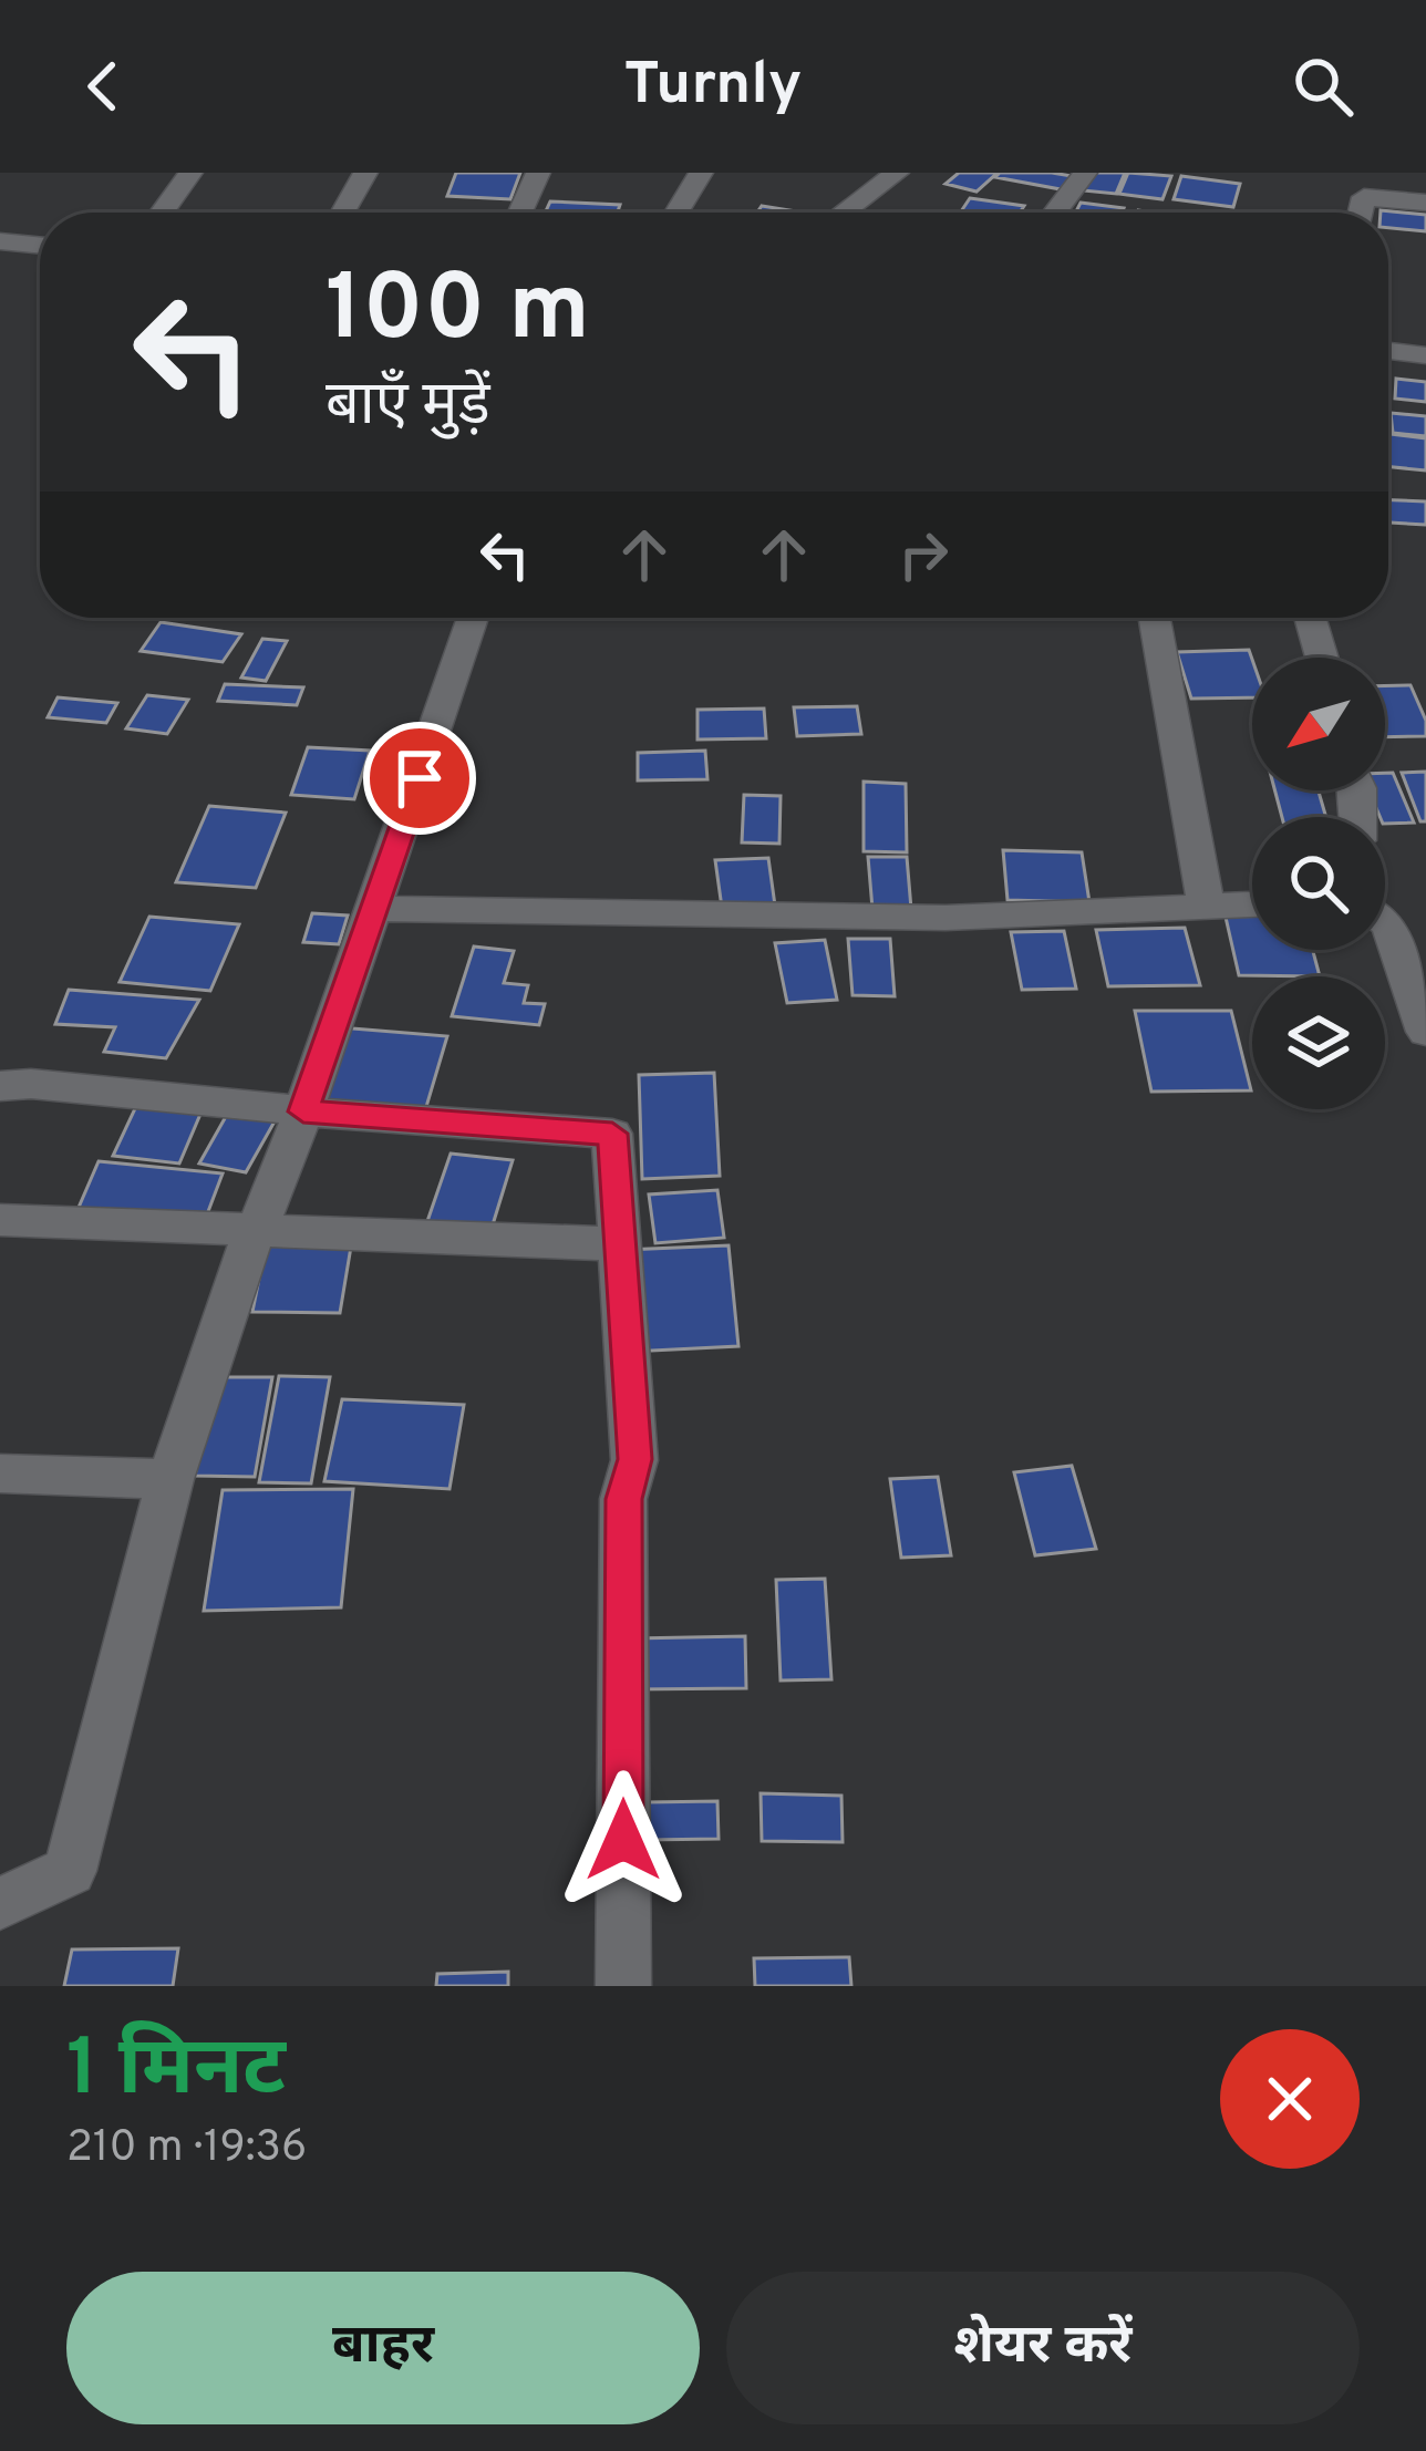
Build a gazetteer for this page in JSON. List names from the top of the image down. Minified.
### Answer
{"north":"bottom left","page":{"header":"Turnly","turn":["100 m","बाएँ मुड़ें"],"heading":["1 मिनट","210 m · 19:36"],"buttons":["बाहर","शेयर करें"]}}
